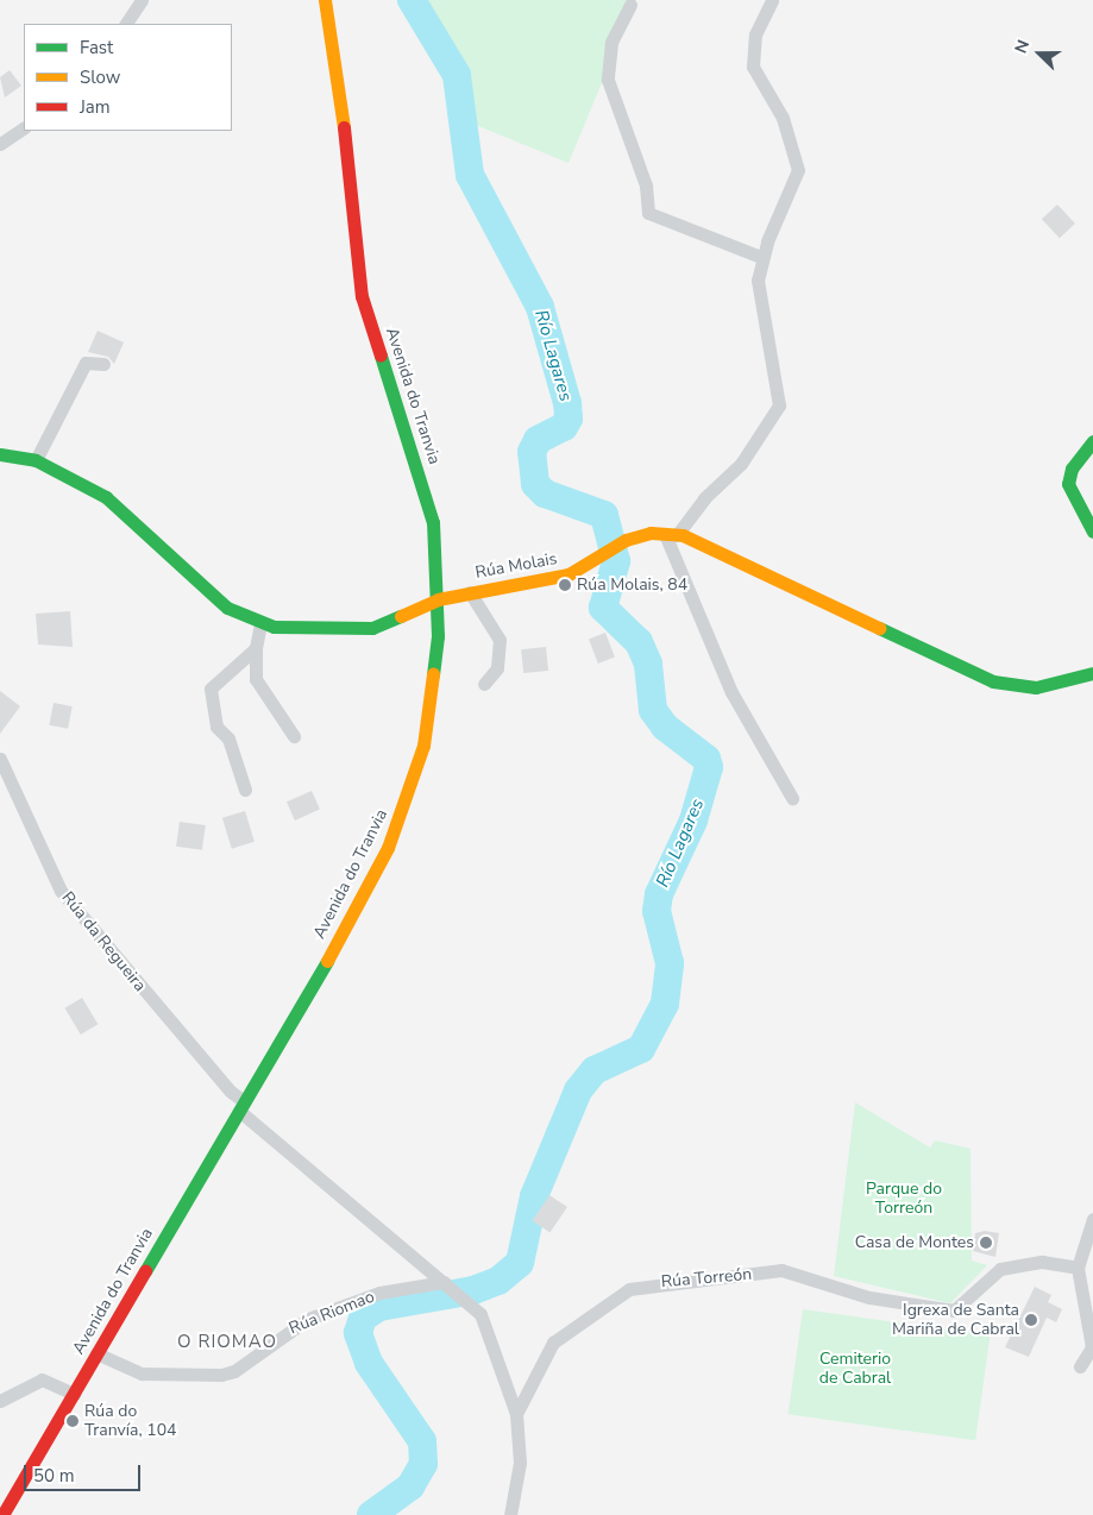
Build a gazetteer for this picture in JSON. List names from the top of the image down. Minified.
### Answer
{"streets":{"main road":["Avenida do Tranvia","Rúa Molais"],"street":["Rúa da Regueira","Rúa Torreón","Rúa Riomao"]},"crossings":[["Avenida do Tranvia","Rúa Molais"],["Avenida do Tranvia","Rúa da Regueira"],["Avenida do Tranvia","Rúa Riomao"],["Rúa da Regueira","Rúa Torreón"],["Rúa da Regueira","Rúa Riomao"]],"districts":["O RIOMAO"],"water":["Río Lagares"],"parks":["Parque do Torreón","Cemiterio de Cabral"],"places":["Rúa Molais, 84","Casa de Montes","Igrexa de Santa Mariña de Cabral","Rúa do Tranvía, 104"],"legend":["Fast","Slow","Jam"],"scale_bar":"50 m","north":"left"}
